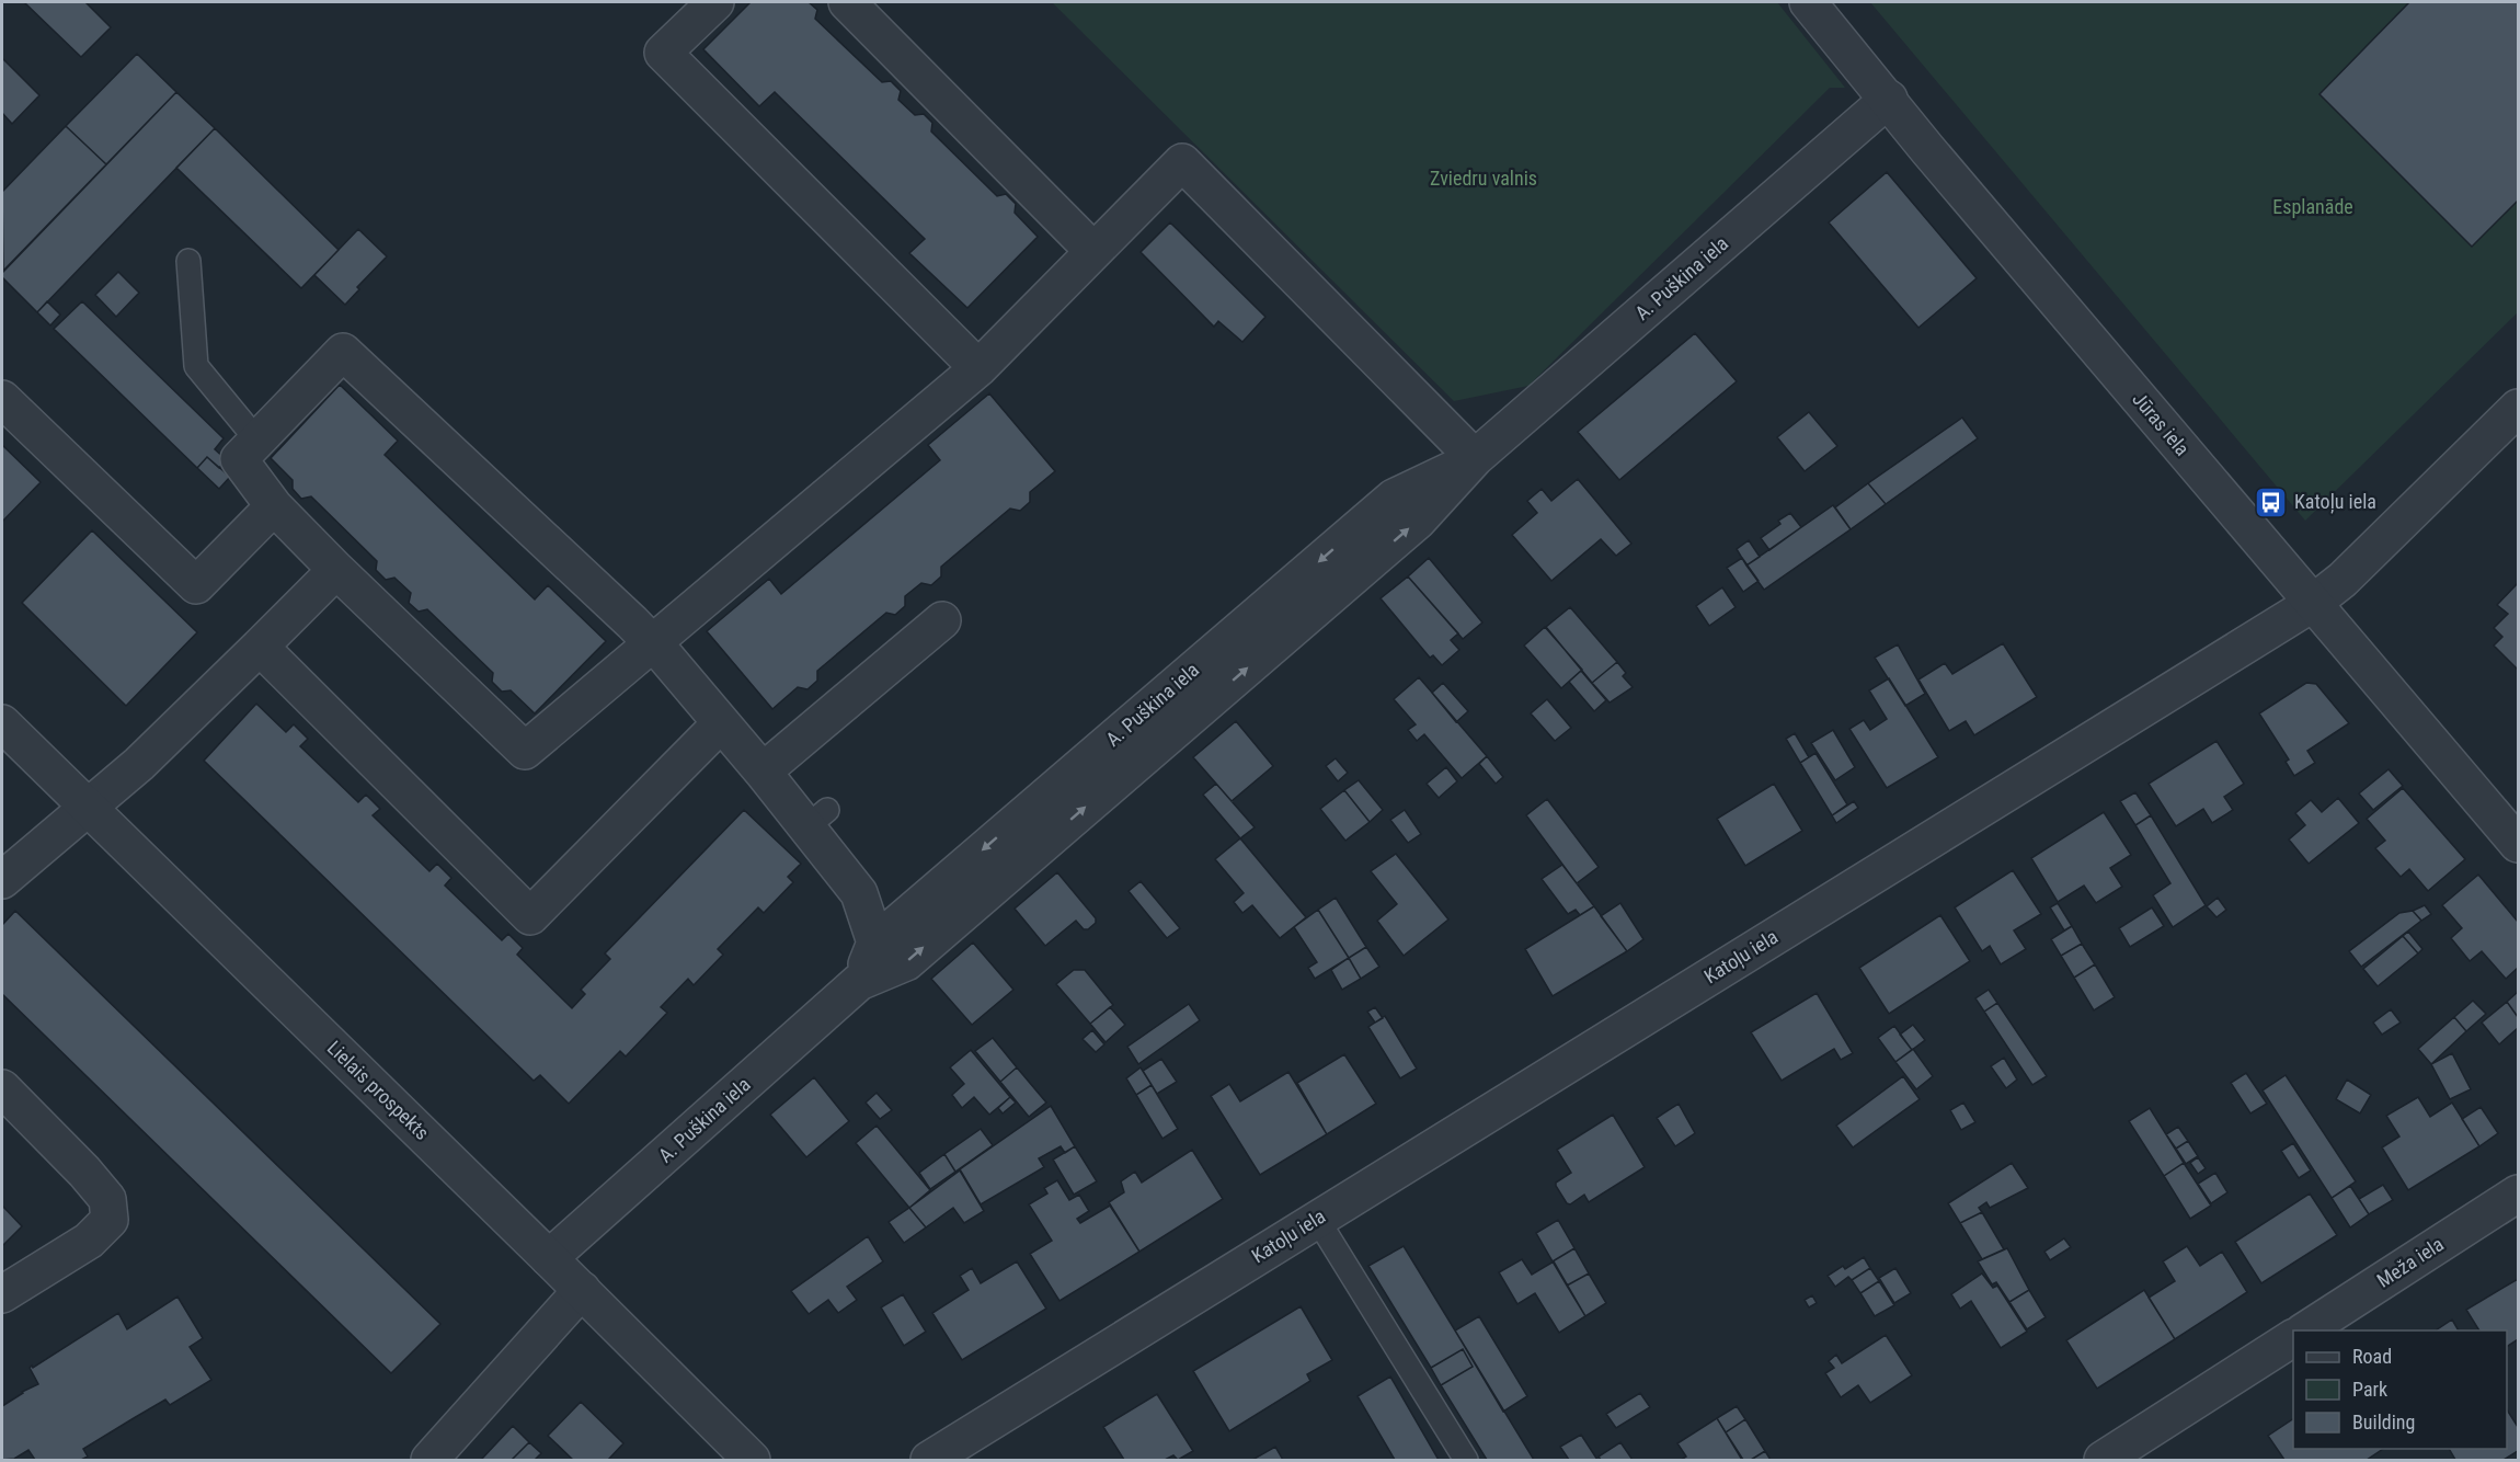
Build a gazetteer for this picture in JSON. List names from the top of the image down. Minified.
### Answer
{"streets":{"street":["A. Puškina iela","Jūras iela","Katoļu iela","Lielais prospekts","Meža iela"]},"crossings":[["A. Puškina iela","Jūras iela"],["A. Puškina iela","Lielais prospekts"],["Jūras iela","Katoļu iela"]],"parks":["Zviedru valnis","Esplanāde"],"places":{"bus stop":["Katoļu iela"]},"legend":["Road","Park","Building"]}
